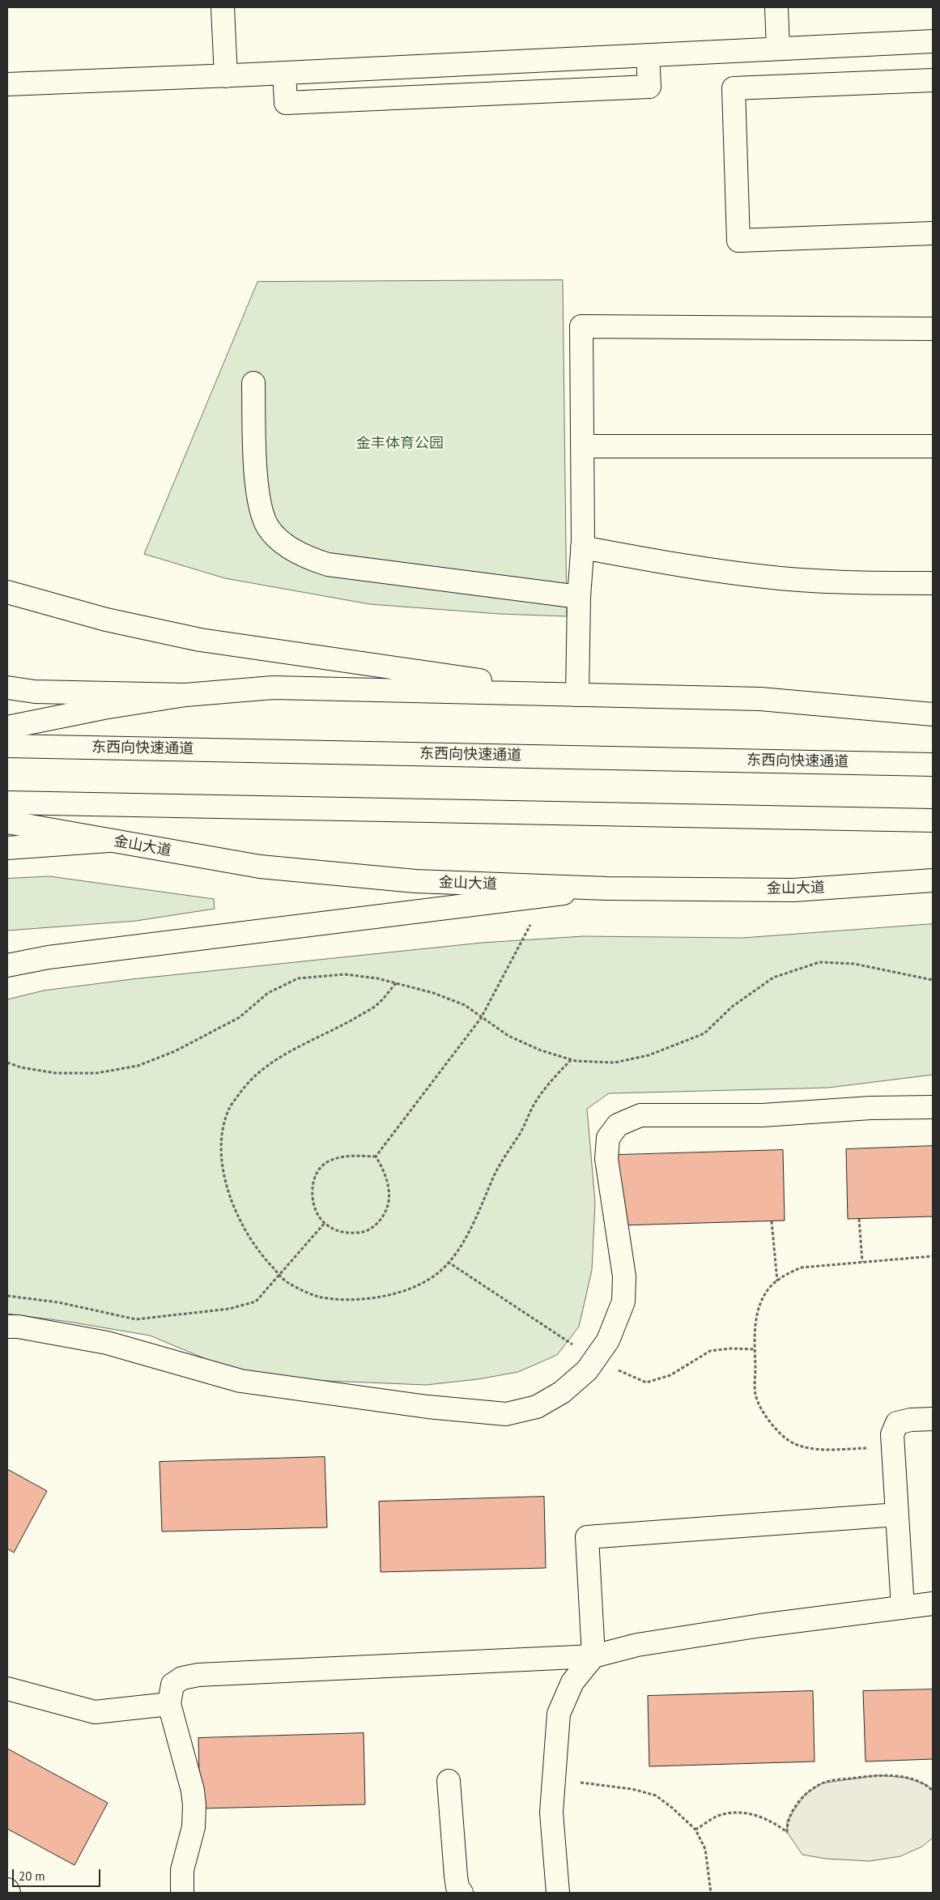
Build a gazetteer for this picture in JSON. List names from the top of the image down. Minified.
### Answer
{"streets":{"main road":["东西向快速通道","金山大道"]},"parks":["金丰体育公园"],"scale_bar":"20 m"}
